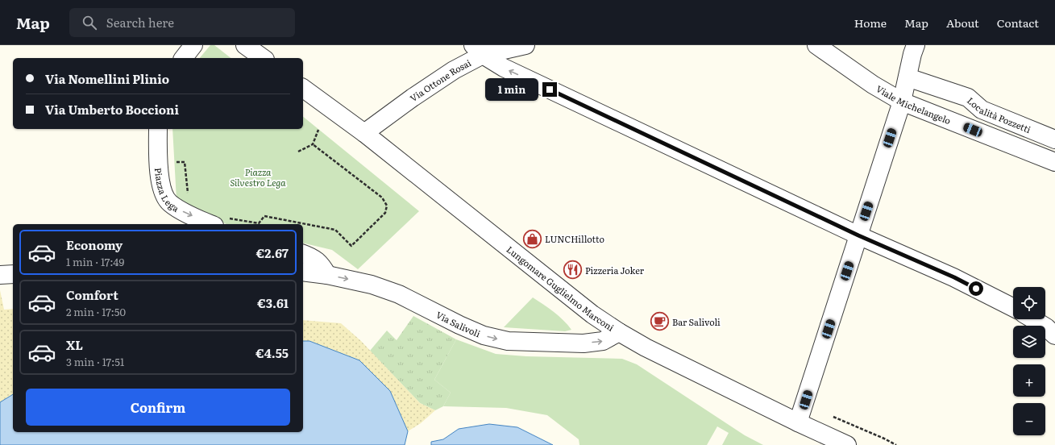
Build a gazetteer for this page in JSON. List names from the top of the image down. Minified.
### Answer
{"streets":{"street":["Via Ottone Rosai","Viale Michelangelo","Località Pozzetti","Piazza Lega","Lungomare Guglielmo Marconi","Via Salivoli"]},"crossings":[["Via Ottone Rosai","Lungomare Guglielmo Marconi"],["Lungomare Guglielmo Marconi","Via Salivoli"]],"one_way":["Piazza Lega","Via Salivoli"],"parks":["Piazza Silvestro Lega"],"places":{"shop":["LUNCHillotto"],"restaurant":["Pizzeria Joker"],"cafe":["Bar Salivoli"]},"page":{"header":"Map","search":"Search here","nav":["Home","Map","About","Contact"],"banner":["Via Nomellini Plinio","Via Umberto Boccioni"],"bubble":"1 min","list":[{"name":"Economy","note":"1 min · 17:49","value":"€2.67"},{"name":"Comfort","note":"2 min · 17:50","value":"€3.61"},{"name":"XL","note":"3 min · 17:51","value":"€4.55"}],"map_buttons":["+","−"],"buttons":"Confirm"}}
